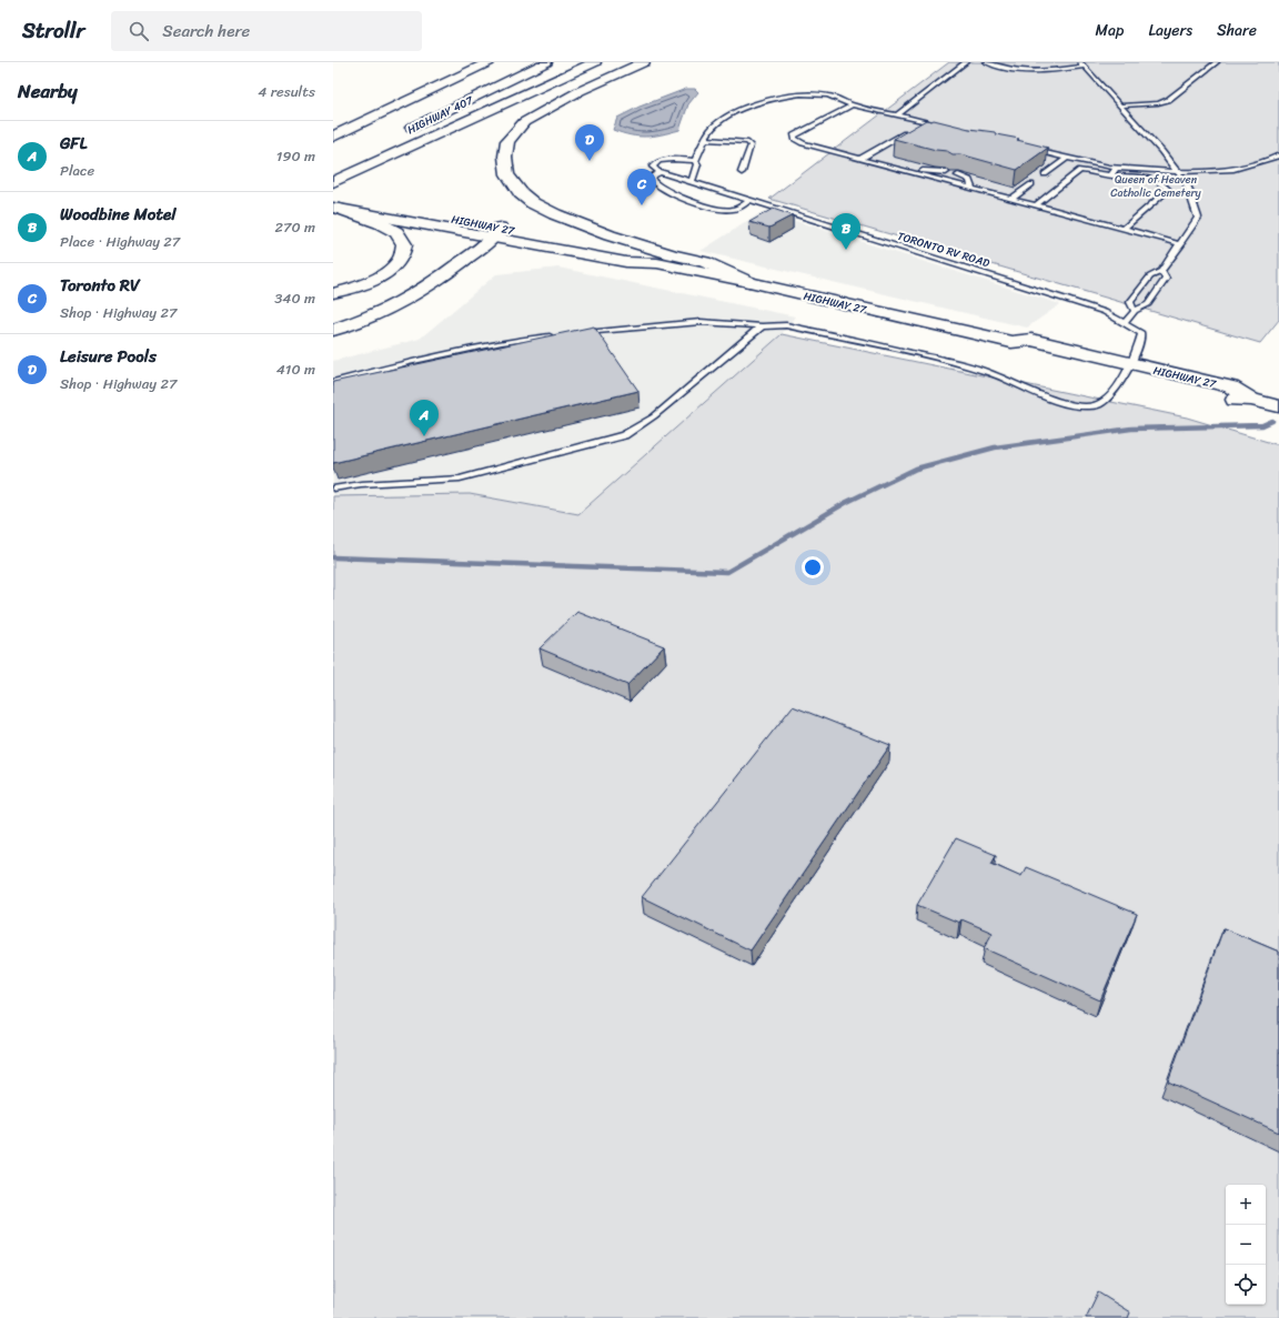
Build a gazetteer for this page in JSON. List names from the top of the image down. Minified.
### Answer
{"streets":{"main road":["HIGHWAY 407","HIGHWAY 27"],"lane":["TORONTO RV ROAD"]},"crossings":[["HIGHWAY 27","TORONTO RV ROAD"]],"parks":["Queen of Heaven Catholic Cemetery"],"page":{"header":"Strollr","search":"Search here","nav":["Map","Layers","Share"],"heading":["Nearby","4 results"],"list":[{"mark":"A","name":"GFL","note":"Place","value":"190 m"},{"mark":"B","name":"Woodbine Motel","note":"Place · Highway 27","value":"270 m"},{"mark":"C","name":"Toronto RV","note":"Shop · Highway 27","value":"340 m"},{"mark":"D","name":"Leisure Pools","note":"Shop · Highway 27","value":"410 m"}],"pins":["D","C","B","A"],"map_buttons":["+","−"]}}
